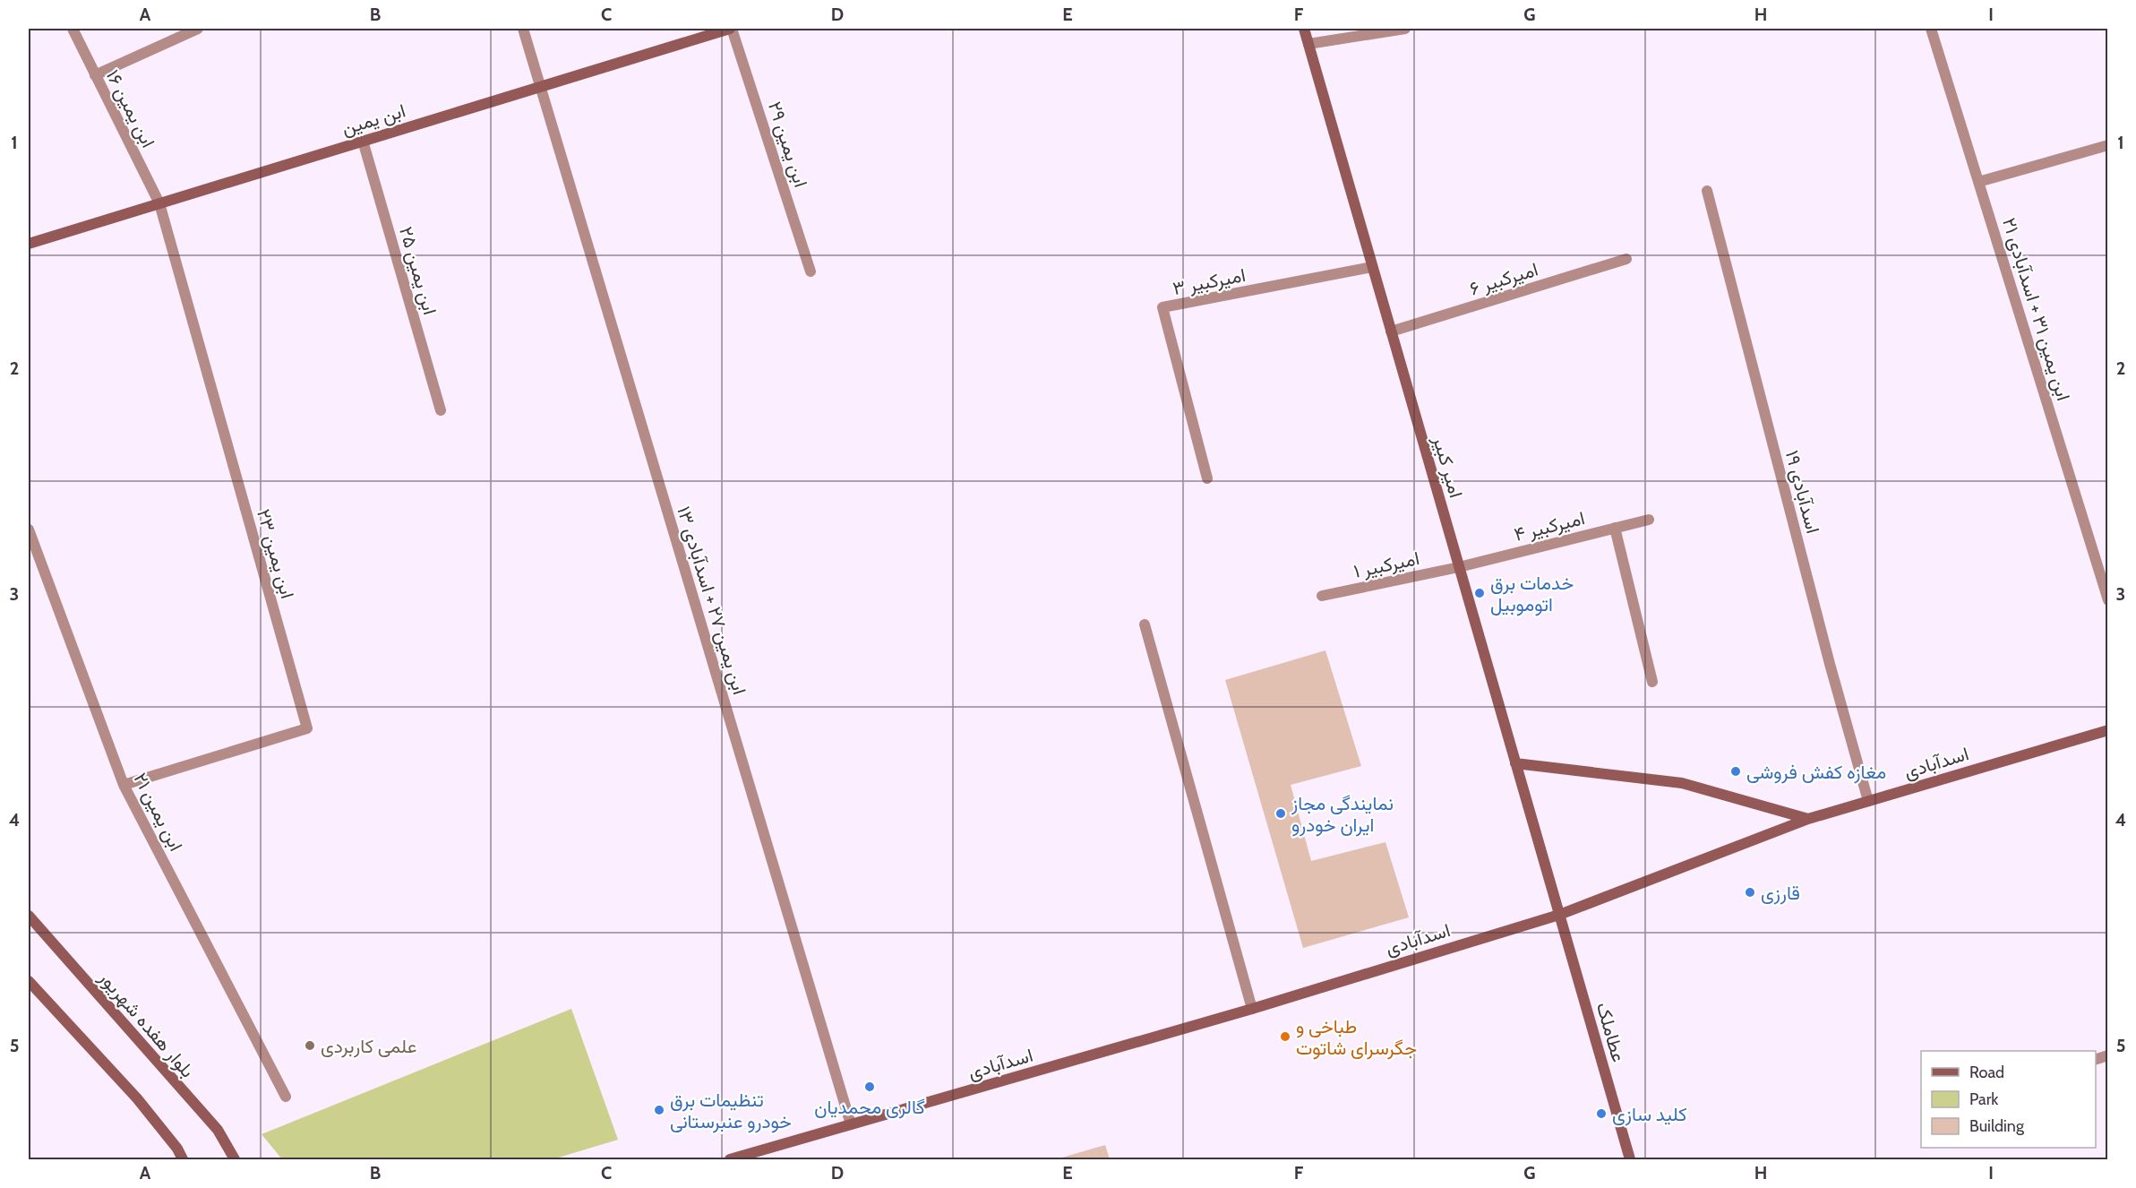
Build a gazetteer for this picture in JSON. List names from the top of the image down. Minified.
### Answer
{"streets":{"main road":["ابن یمین","امیر کبیر","اسدآبادی","بلوار هفده شهریور","عطاملک"],"street":["ابن یمین ۱۶","ابن یمین ۲۹","ابن یمین ۲۵","امیرکبیر ۶","امیرکبیر ۳","ابن یمین ۳۱ + اسدآبادی ۲۱","اسدآبادی ۱۹","امیرکبیر ۴","ابن یمین ۲۳","امیرکبیر ۱","ابن یمین ۲۷ + اسدآبادی ۱۳","ابن یمین ۲۱"]},"crossings":[["ابن یمین ۱۶","ابن یمین"],["ابن یمین ۱۶","ابن یمین ۲۳"],["ابن یمین","ابن یمین ۲۹"],["ابن یمین","ابن یمین ۲۵"],["ابن یمین","ابن یمین ۲۳"],["ابن یمین","ابن یمین ۲۷ + اسدآبادی ۱۳"],["امیرکبیر ۶","امیر کبیر"],["امیرکبیر ۳","امیر کبیر"],["امیر کبیر","امیرکبیر ۴"],["امیر کبیر","امیرکبیر ۱"],["امیر کبیر","اسدآبادی"],["امیر کبیر","عطاملک"],["اسدآبادی ۱۹","اسدآبادی"],["امیرکبیر ۴","امیرکبیر ۱"],["ابن یمین ۲۳","ابن یمین ۲۱"],["ابن یمین ۲۷ + اسدآبادی ۱۳","اسدآبادی"],["اسدآبادی","عطاملک"]],"places":["خدمات برق اتوموبیل","مغازه کفش فروشی","نمایندگی مجاز ایران خودرو","قارزی","طباخی و جگرسرای شاتوت","علمی کاربردی","گالری محمدیان","تنظیمات برق خودرو عنبرستانی","کلید سازی"],"legend":["Road","Park","Building"],"grid":{"columns":["A","B","C","D","E","F","G","H","I"],"rows":["1","2","3","4","5"]}}
